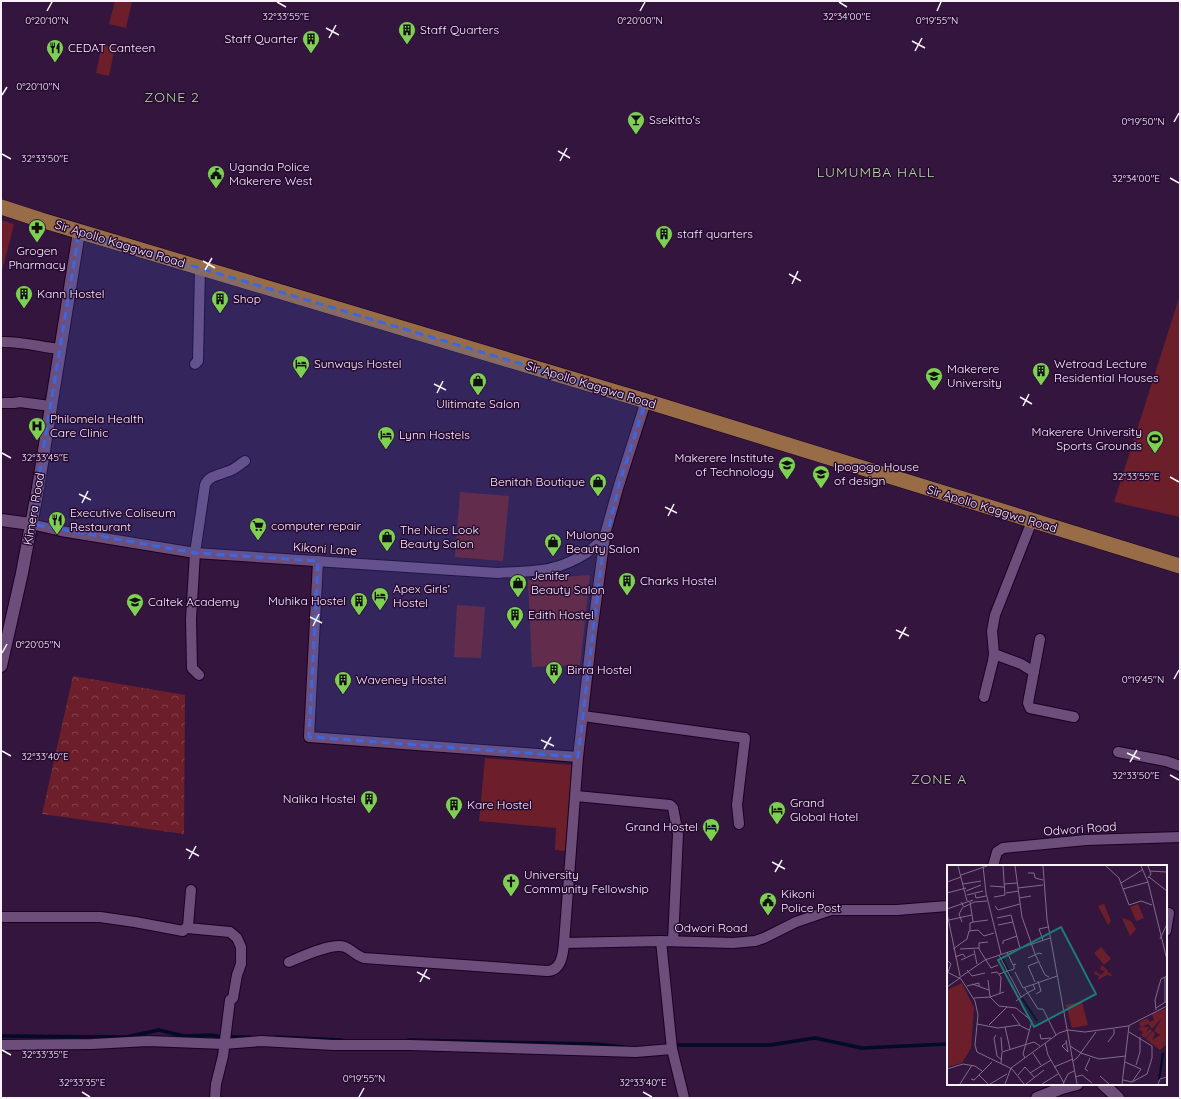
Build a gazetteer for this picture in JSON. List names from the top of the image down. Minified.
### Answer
{"streets":{"main road":["Sir Apollo Kaggwa Road"],"street":["Kimera Road","Kikoni Lane","Odwori Road"]},"crossings":[["Sir Apollo Kaggwa Road","Kimera Road"],["Kimera Road","Kikoni Lane"]],"districts":["ZONE 2","LUMUMBA HALL","ZONE A"],"places":{"building":["Staff Quarters","Staff Quarter","staff quarters","Kann Hostel","Shop","Wetroad Lecture Residential Houses","Charks Hostel","Muhika Hostel","Edith Hostel","Birra Hostel","Waveney Hostel","Nalika Hostel","Kare Hostel"],"restaurant":["CEDAT Canteen","Executive Coliseum Restaurant"],"bar":["Ssekitto's"],"public building":["Uganda Police Makerere West","Kikoni Police Post"],"pharmacy":["Grogen Pharmacy"],"hotel":["Sunways Hostel","Lynn Hostels","Apex Girls’ Hostel","Grand Global Hotel","Grand Hostel"],"school or university":["Makerere University","Makerere Institute of Technology","Ipogogo House of design","Caltek Academy"],"shop":["Ulitimate Salon","Benitah Boutique","The Nice Look Beauty Salon","Mulongo Beauty Salon","Jenifer Beauty Salon"],"hospital":["Philomela Health Care Clinic"],"sports":["Makerere University Sports Grounds"],"supermarket":["computer repair"],"church":["University Community Fellowship"]},"coordinates":["32°33'55\"E","32°34'00\"E","0°20'10\"N","0°20'00\"N","0°19'55\"N","0°19'50\"N","32°33'50\"E","32°33'45\"E","0°20'05\"N","0°19'45\"N","32°33'40\"E","32°33'35\"E"]}
